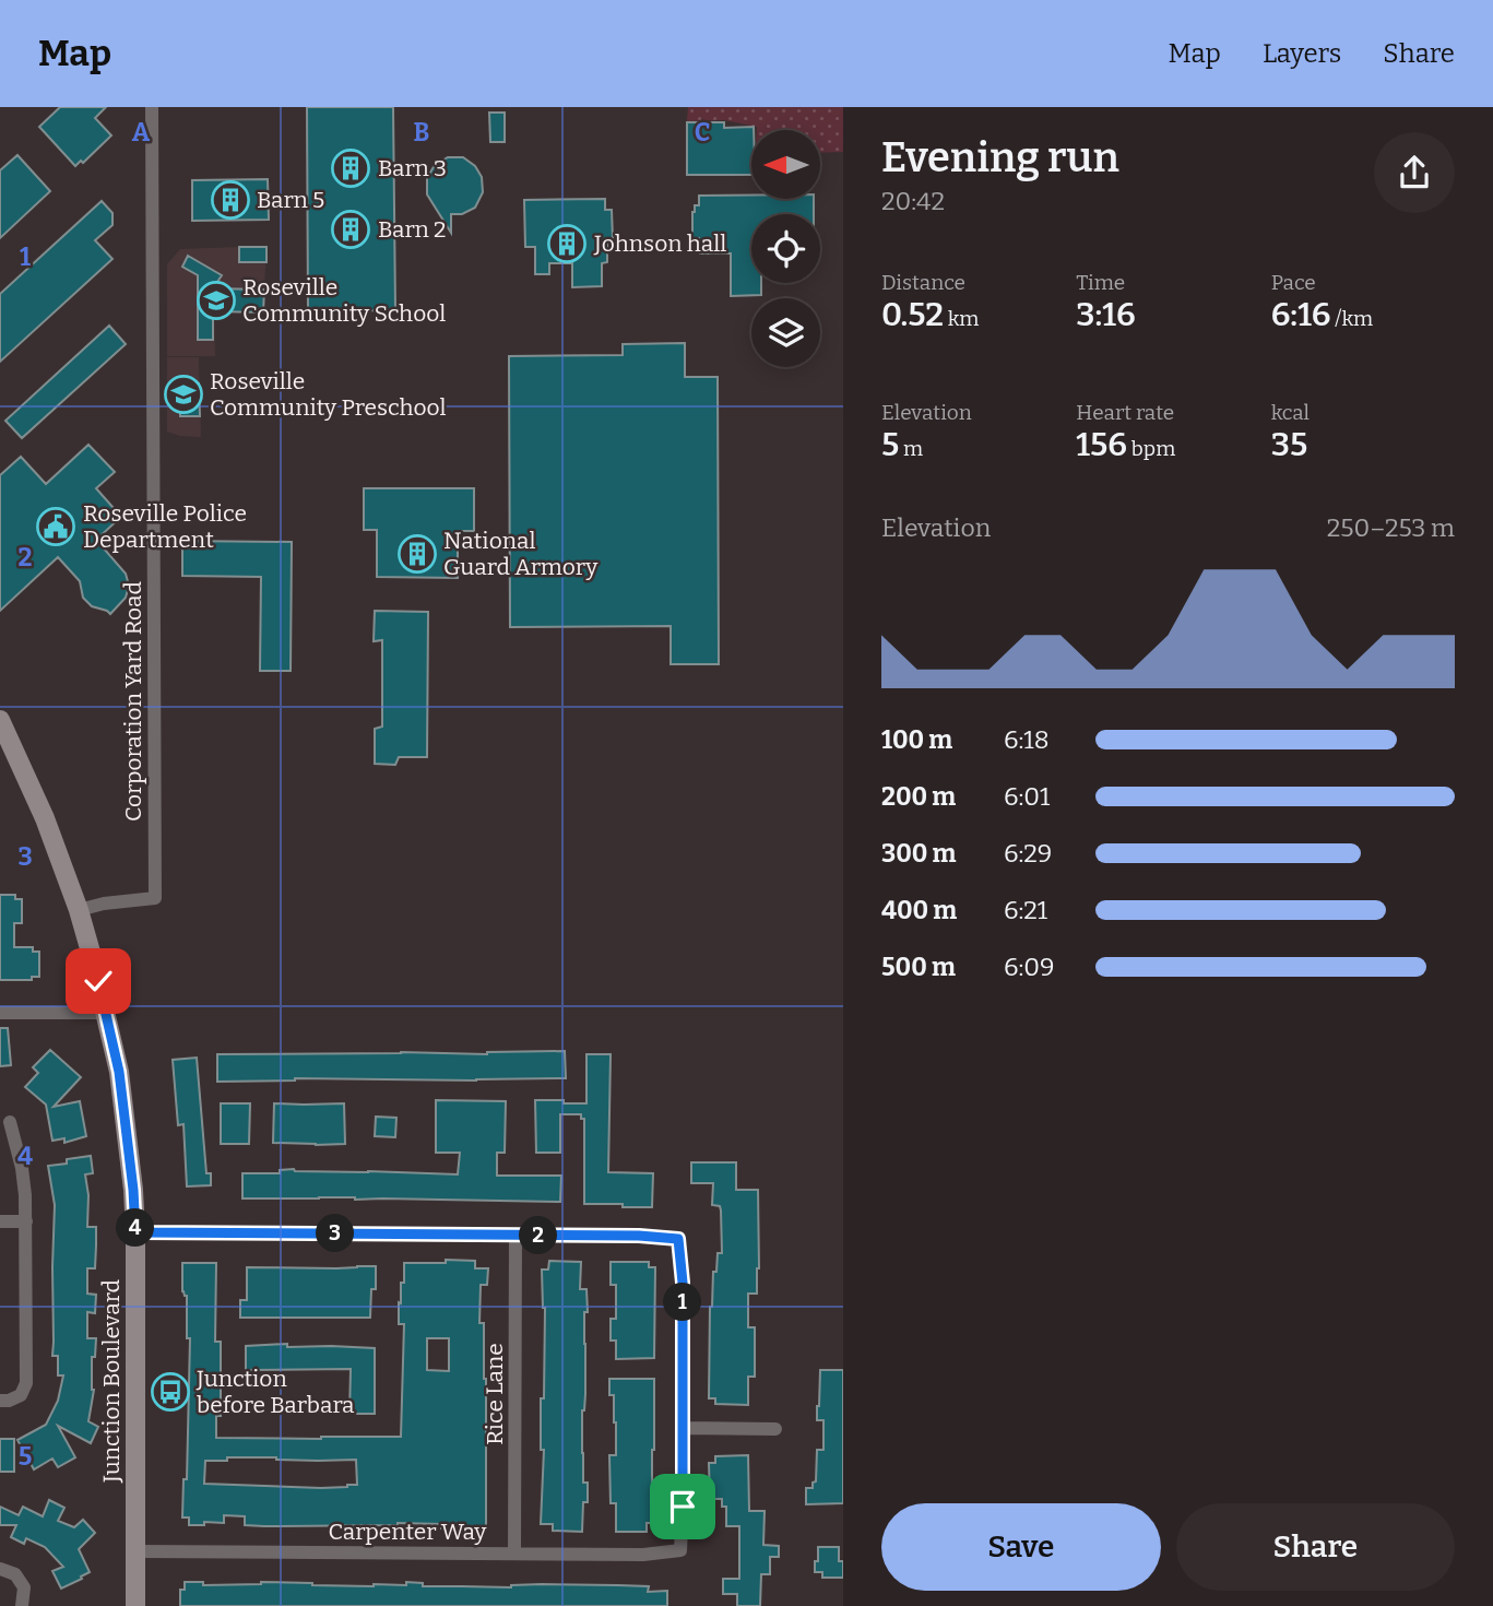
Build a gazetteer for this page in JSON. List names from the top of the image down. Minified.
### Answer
{"streets":{"main road":["Junction Boulevard"],"street":["Corporation Yard Road","Rice Lane","Carpenter Way"]},"crossings":[["Corporation Yard Road","Junction Boulevard"],["Junction Boulevard","Carpenter Way"],["Rice Lane","Carpenter Way"]],"places":{"building":["Barn 3","Barn 5","Barn 2","Johnson hall","National Guard Armory"],"school or university":["Roseville Community School","Roseville Community Preschool"],"public building":["Roseville Police Department"],"bus stop":["Junction before Barbara"]},"north":"left","page":{"header":"Map","nav":["Map","Layers","Share"],"heading":["Evening run","20:42"],"stats":[["Distance","0.52 km"],["Time","3:16"],["Pace","6:16 /km"],["Elevation","5 m"],["Heart rate","156 bpm"],["kcal","35"]],"chart":["Elevation","250–253 m"],"list":[{"name":"100 m","note":"6:18"},{"name":"200 m","note":"6:01"},{"name":"300 m","note":"6:29"},{"name":"400 m","note":"6:21"},{"name":"500 m","note":"6:09"}],"pins":["4","3","2","1"],"buttons":["Save","Share"]},"grid":{"columns":["A","B","C"],"rows":["1","2","3","4","5"]}}
